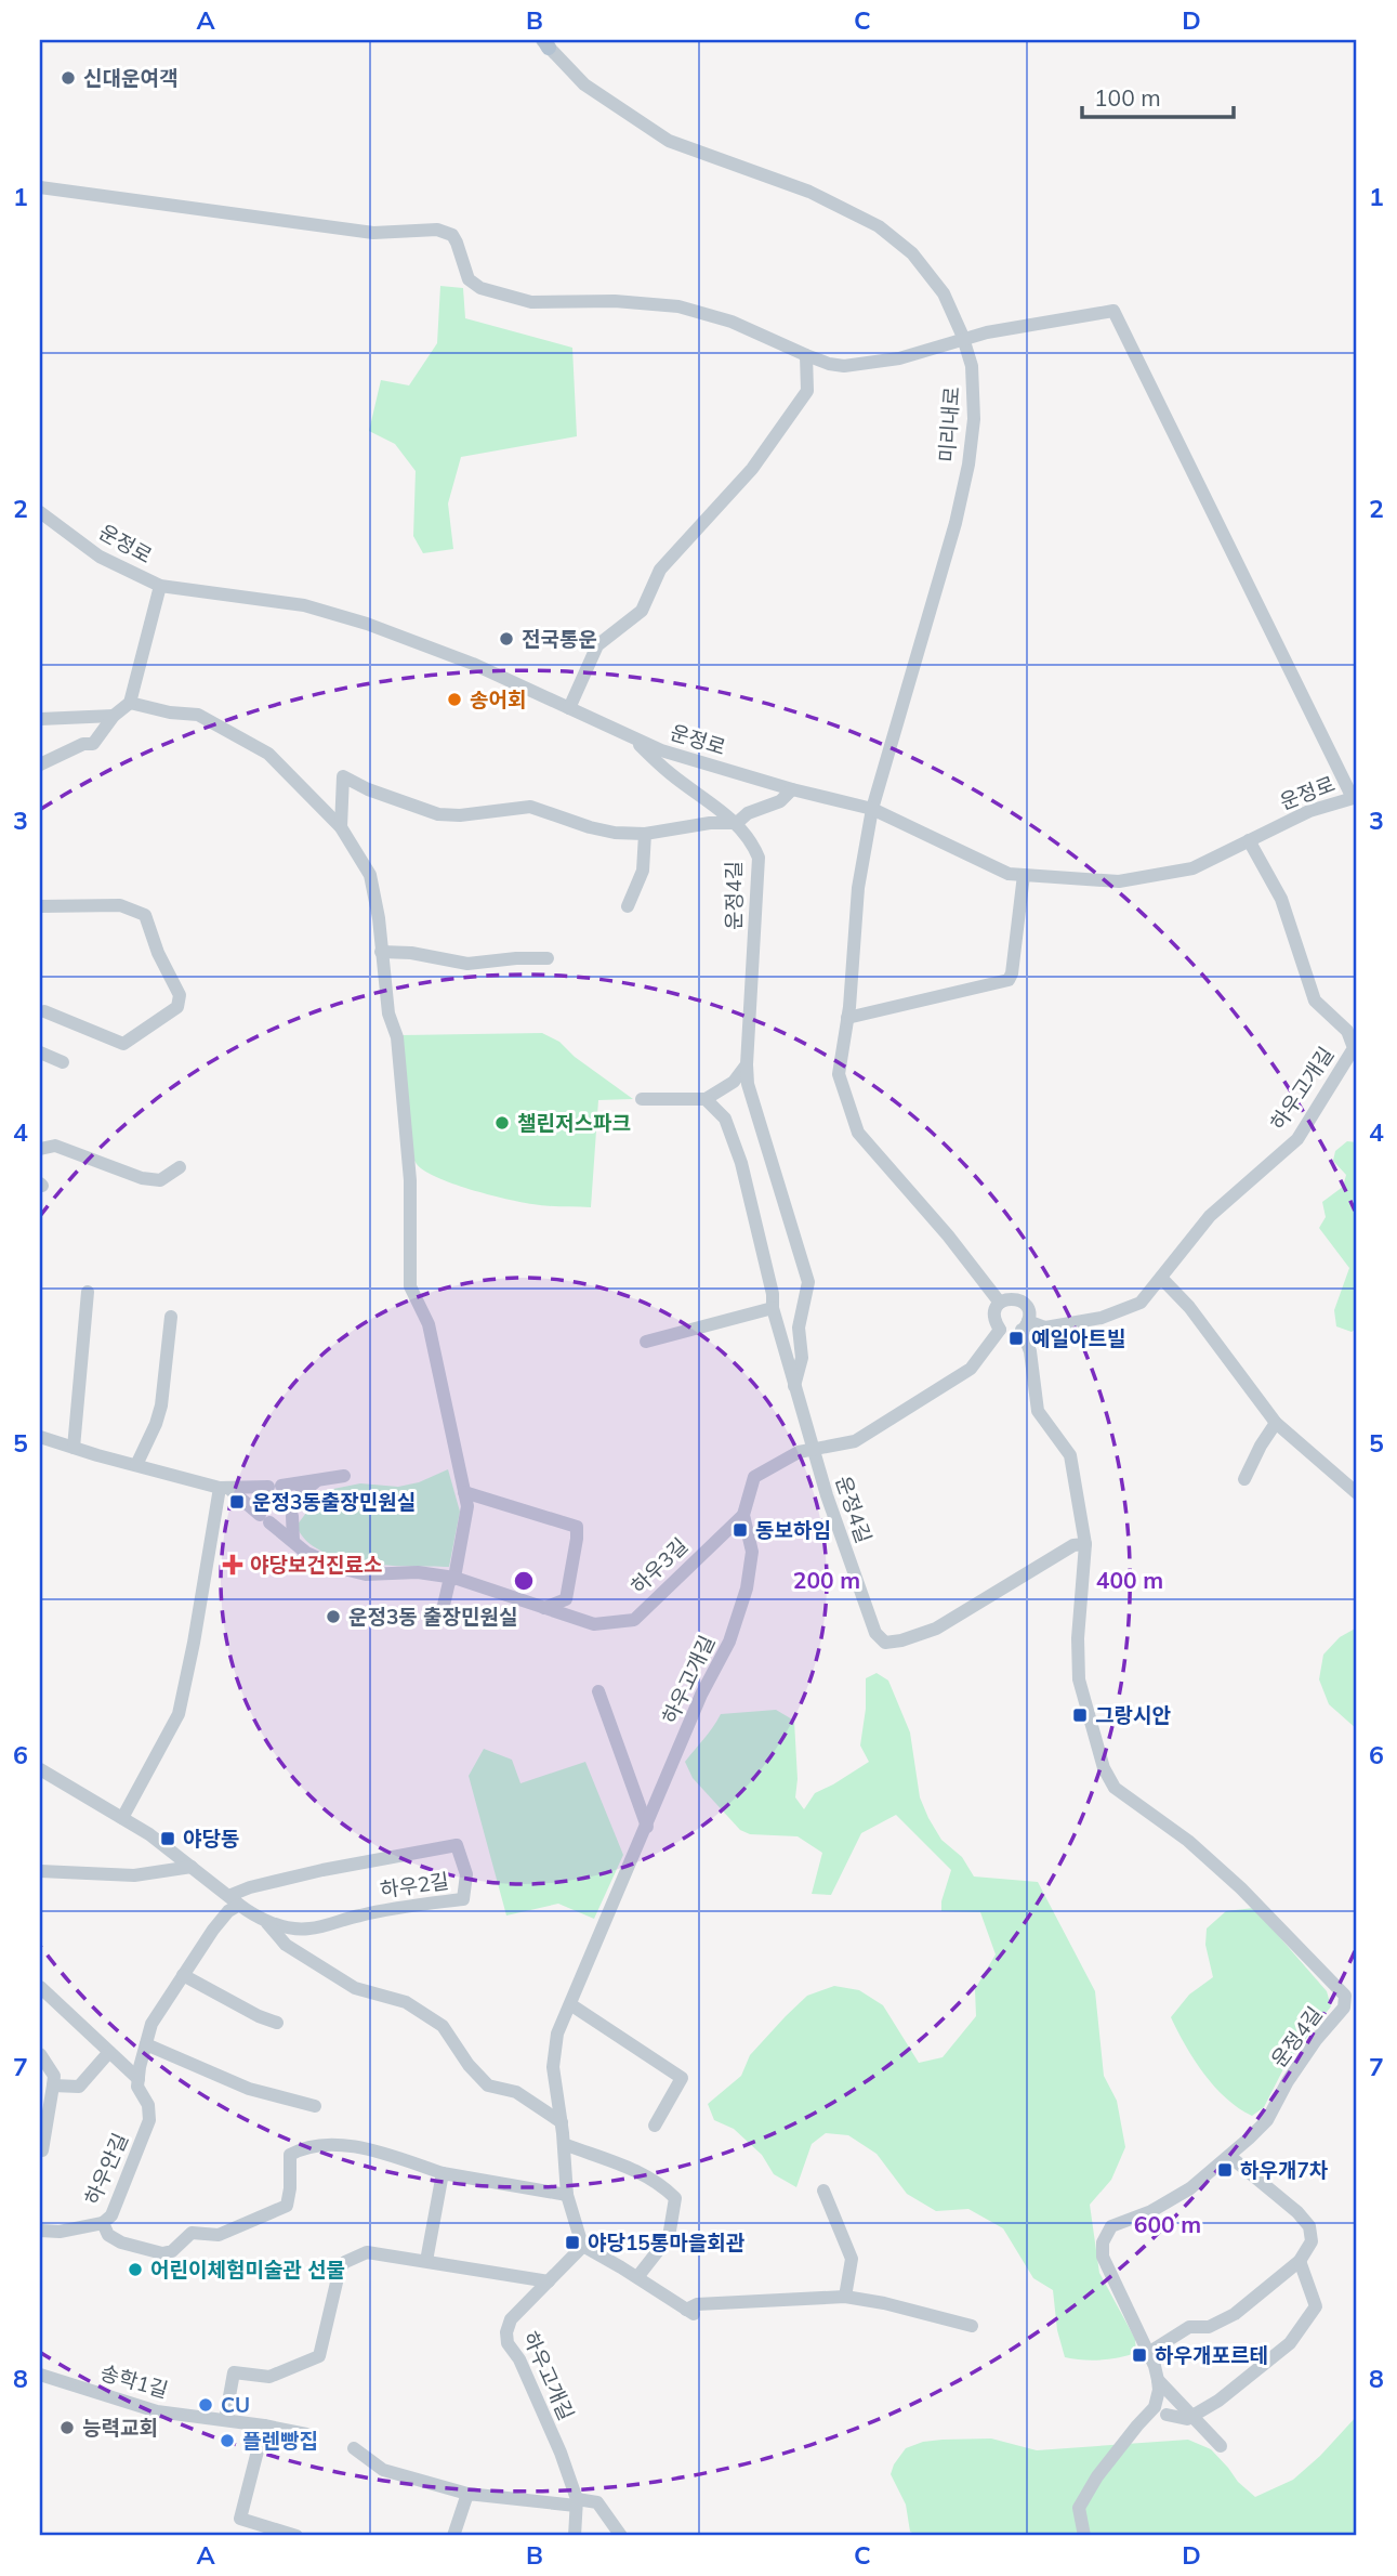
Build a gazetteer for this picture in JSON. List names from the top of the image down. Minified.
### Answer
{"streets":{"street":["미리내로","운정로","운정4길","하우고개길","하우3길","하우2길","하우안길","송학1길"]},"crossings":[["미리내로","운정로"],["미리내로","운정4길"],["미리내로","하우고개길"],["운정로","운정4길"],["운정로","하우고개길"],["운정4길","하우고개길"],["하우고개길","하우3길"],["하우2길","하우안길"]],"places":{"other":["신대운여객","전국통운","송어회","챌린저스파크","운정3동 출장민원실","어린이체험미술관 선물","CU","능력교회","플렌빵집"],"transit":["예일아트빌","운정3동출장민원실","동보하임","그랑시안","야당동","하우개7차","야당15통마을회관","하우개포르테"],"health":["야당보건진료소"]},"scale_bar":"100 m","grid":{"columns":["A","B","C","D"],"rows":["1","2","3","4","5","6","7","8"]},"rings":["200 m","400 m","600 m"]}
